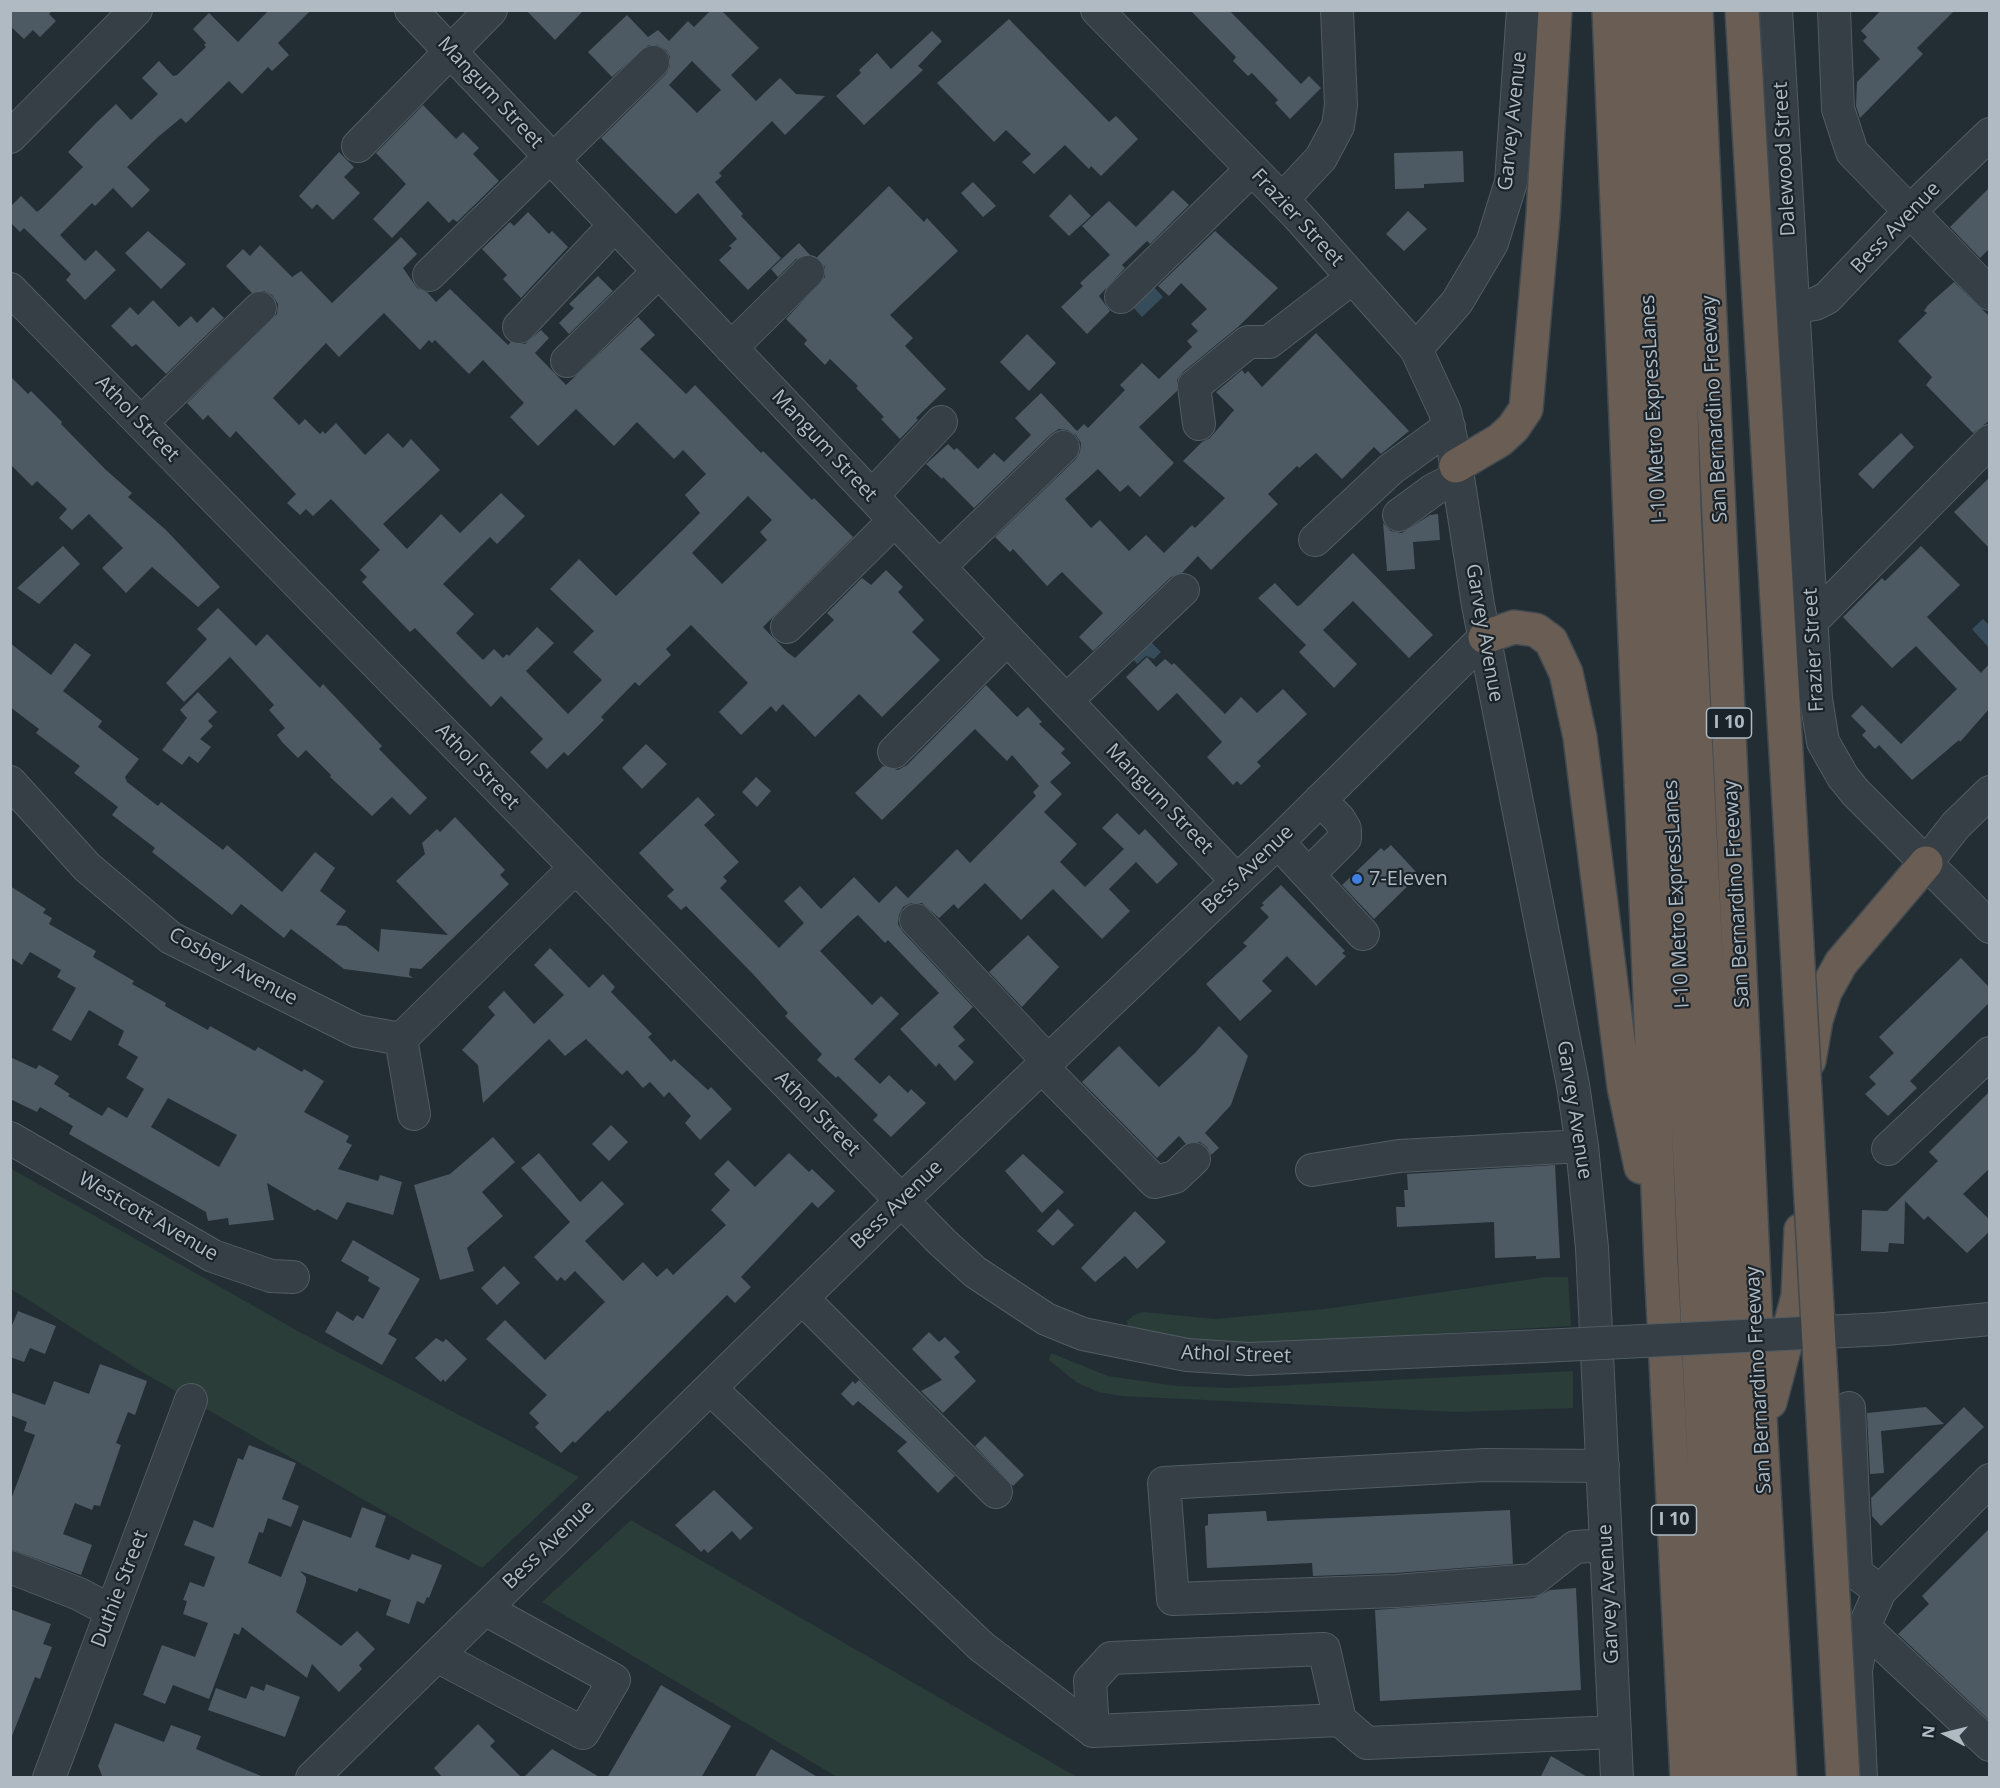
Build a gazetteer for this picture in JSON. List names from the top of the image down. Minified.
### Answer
{"streets":{"highway":["I-10 Metro ExpressLanes","San Bernardino Freeway","I 10"],"street":["Mangum Street","Garvey Avenue","Dalewood Street","Frazier Street","Bess Avenue","Athol Street","Cosbey Avenue","Westcott Avenue","Duthie Street"]},"crossings":[["Mangum Street","Bess Avenue"],["Garvey Avenue","Frazier Street"],["Garvey Avenue","Bess Avenue"],["Dalewood Street","Frazier Street"],["Dalewood Street","Bess Avenue"],["Frazier Street","Bess Avenue"],["Bess Avenue","Athol Street"]],"places":["7-Eleven"],"north":"left"}
